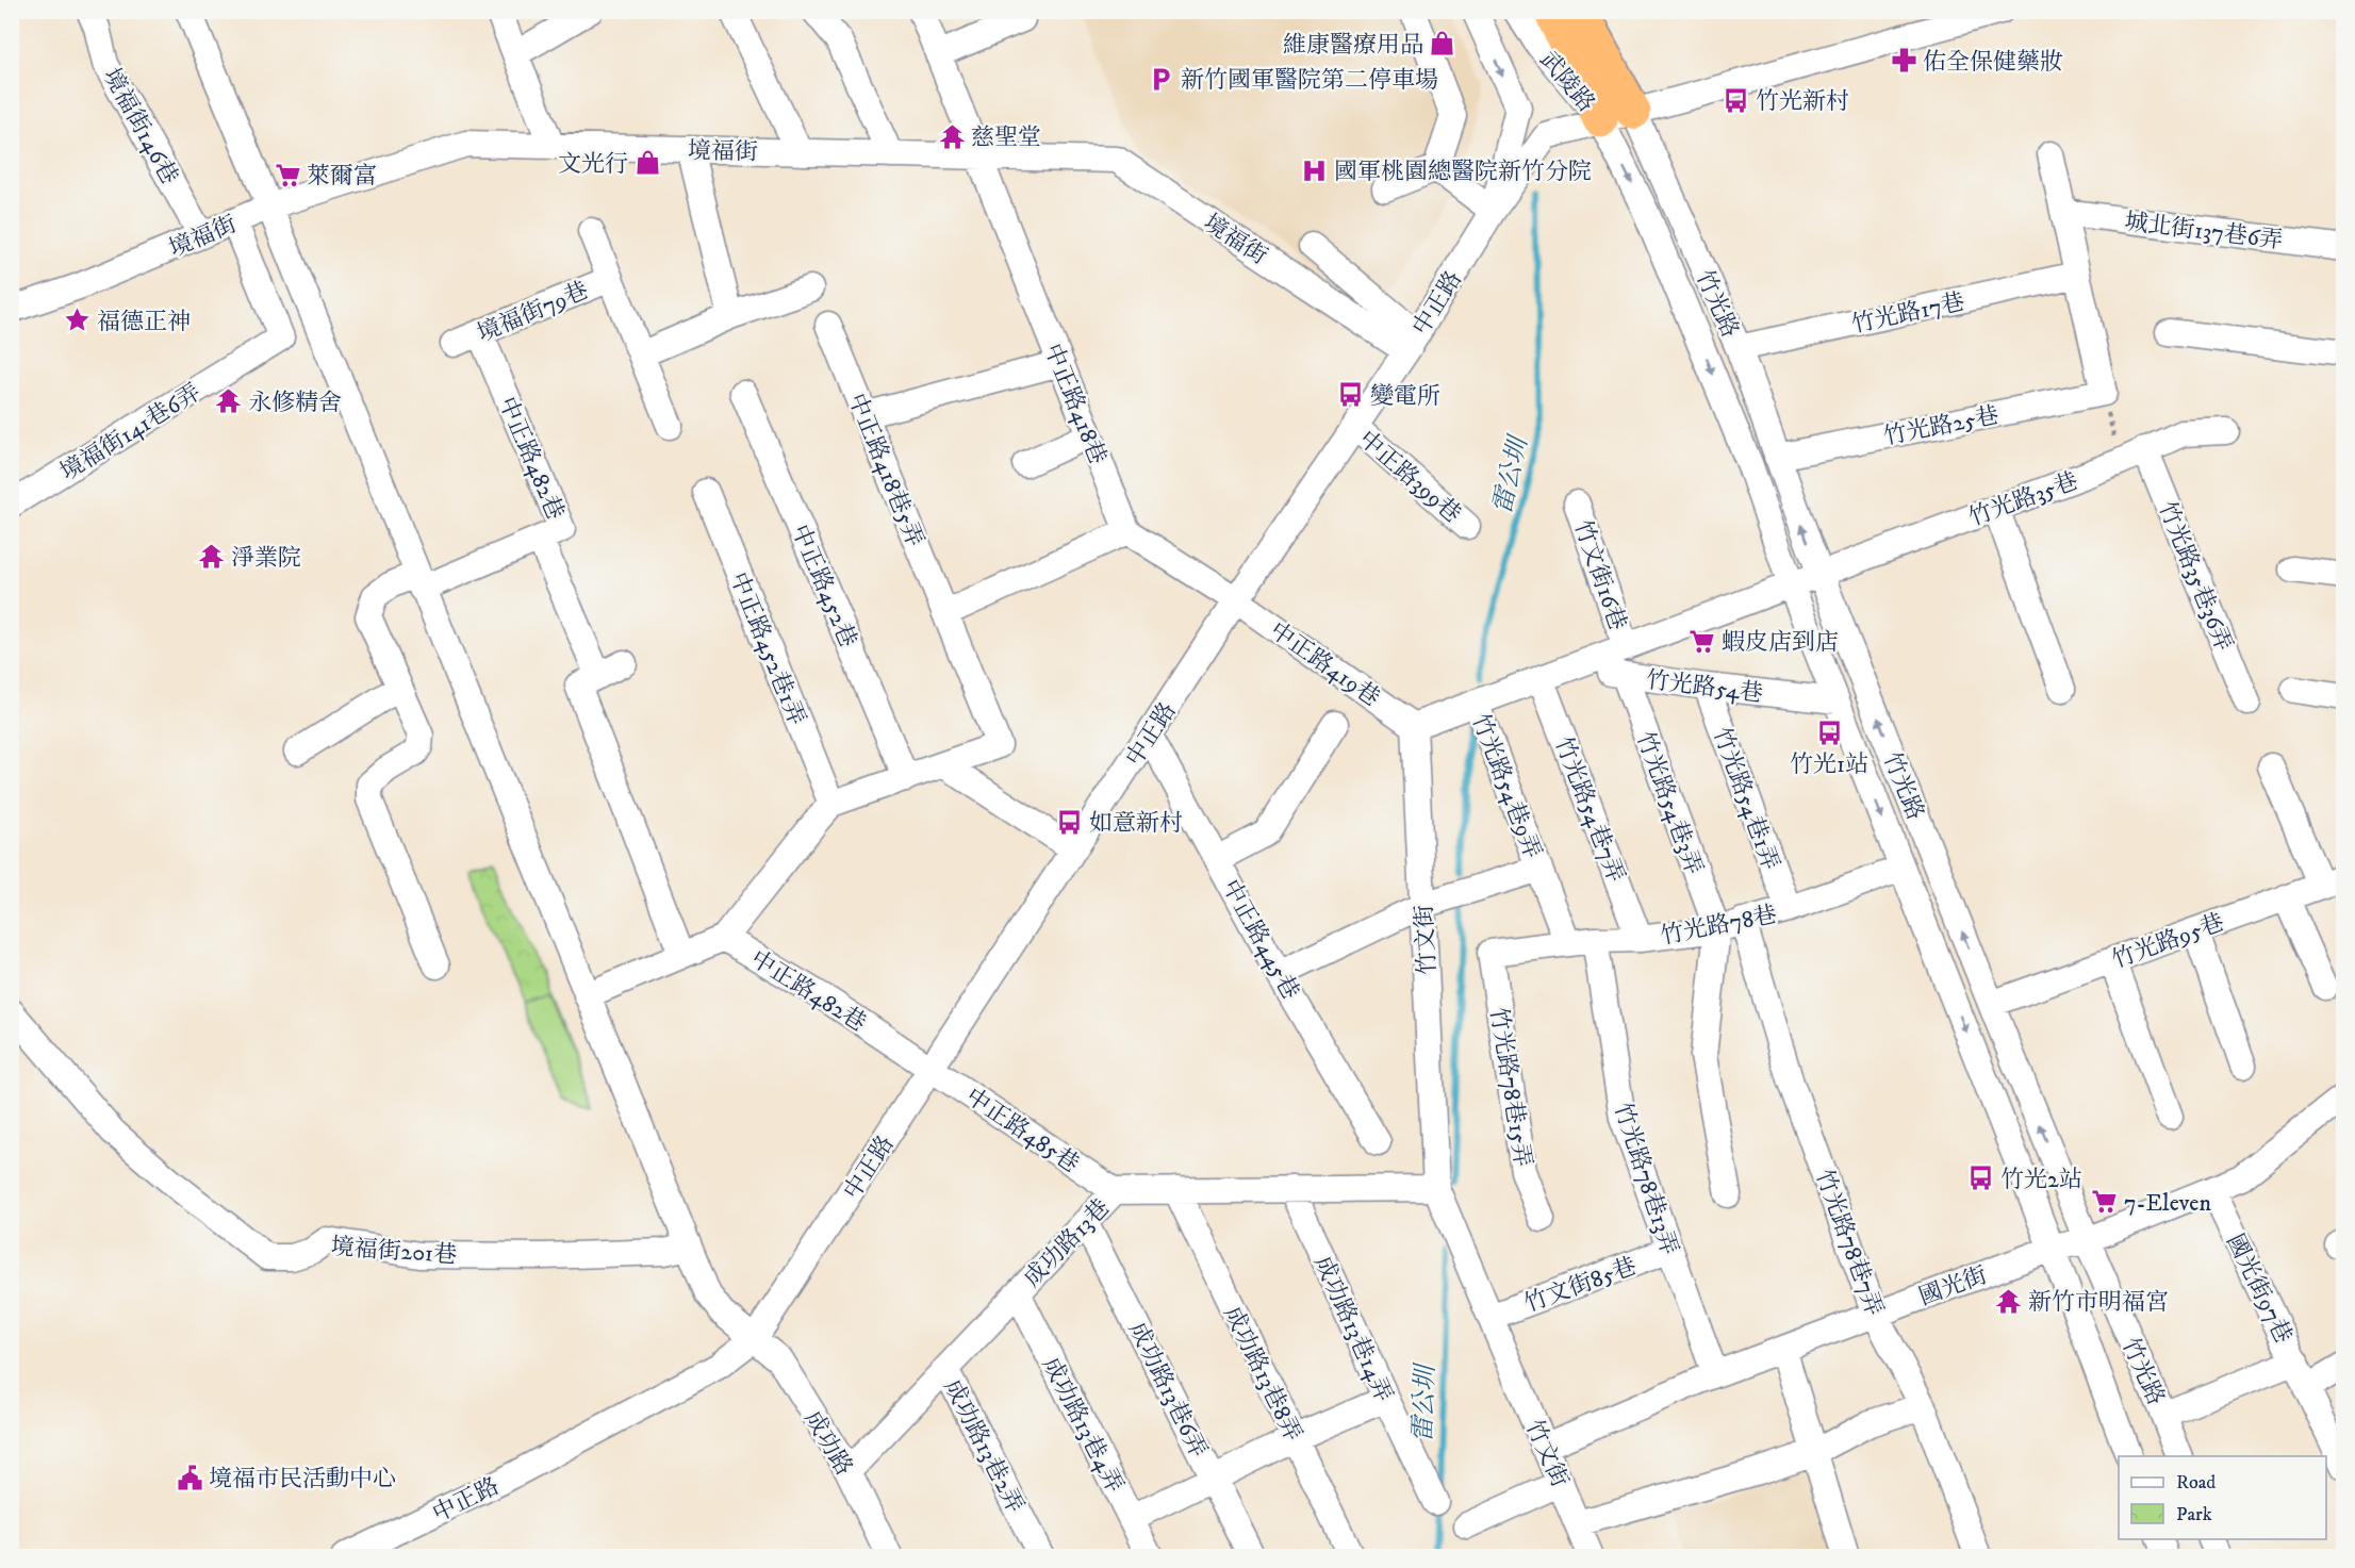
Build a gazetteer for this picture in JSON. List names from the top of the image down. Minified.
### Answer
{"streets":{"street":["武陵路","境福街146巷","境福街","城北街137巷6弄","中正路","竹光路","境福街79巷","竹光路17巷","中正路418巷","竹光路25巷","境福街141巷6弄","中正路482巷","中正路418巷5弄","中正路399巷","竹光路35巷","竹文街16巷","竹光路35巷36弄","中正路452巷","中正路452巷1弄","中正路419巷","竹光路54巷","竹光路54巷9弄","竹光路54巷1弄","竹光路54巷3弄","竹光路54巷7弄","竹光路78巷","中正路445巷","竹文街","竹光路95巷","竹光路78巷15弄","中正路485巷","竹光路78巷13弄","成功路13巷","竹光路78巷7弄","境福街201巷","竹文街85巷","國光街","國光街97巷","成功路13巷14弄","成功路13巷8弄","成功路13巷6弄","成功路13巷4弄","成功路","成功路13巷2弄"]},"crossings":[["武陵路","中正路"],["武陵路","竹光路"],["境福街146巷","境福街"],["境福街","中正路"],["境福街","中正路418巷"],["境福街","境福街141巷6弄"],["境福街","成功路"],["中正路","竹光路"],["中正路","中正路482巷"],["中正路","中正路399巷"],["中正路","中正路419巷"],["中正路","中正路445巷"],["中正路","中正路485巷"],["中正路","成功路"],["竹光路","竹光路17巷"],["竹光路","竹光路25巷"],["竹光路","竹光路35巷"],["竹光路","竹光路54巷"],["竹光路","竹光路78巷"],["竹光路","竹光路95巷"],["竹光路","國光街"],["境福街79巷","中正路482巷"],["中正路482巷","中正路485巷"],["中正路482巷","成功路"],["竹光路35巷","竹光路35巷36弄"],["中正路419巷","竹文街"],["竹光路54巷","竹光路54巷1弄"],["竹光路54巷","竹光路54巷3弄"],["竹光路54巷9弄","竹光路78巷"],["竹光路54巷9弄","中正路445巷"],["竹光路54巷9弄","竹文街"],["竹光路54巷1弄","竹光路78巷"],["竹光路54巷3弄","竹光路78巷"],["竹光路54巷7弄","竹光路78巷"],["竹光路78巷","竹光路78巷15弄"],["竹光路78巷","竹光路78巷13弄"],["竹光路78巷","竹光路78巷7弄"],["竹文街","成功路13巷"],["竹文街","竹文街85巷"],["竹文街","國光街"],["中正路485巷","成功路13巷"],["竹光路78巷13弄","竹文街85巷"],["竹光路78巷13弄","國光街"],["成功路13巷","成功路13巷14弄"],["成功路13巷","成功路13巷8弄"],["成功路13巷","成功路13巷6弄"],["成功路13巷","成功路13巷4弄"],["成功路13巷","成功路"],["成功路13巷","成功路13巷2弄"],["竹光路78巷7弄","國光街"],["境福街201巷","成功路"],["國光街","國光街97巷"]],"water":["雷公圳"],"places":{"shop":["維康醫療用品","文光行"],"pharmacy":["佑全保健藥妝"],"parking":["新竹國軍醫院第二停車場"],"bus stop":["竹光新村","變電所","竹光1站","如意新村","竹光2站"],"temple":["慈聖堂","永修精舍","淨業院","新竹市明福宮"],"hospital":["國軍桃園總醫院新竹分院"],"supermarket":["萊爾富","蝦皮店到店","7-Eleven"],"place":["福德正神"],"public building":["境福市民活動中心"]},"legend":["Road","Park"]}
